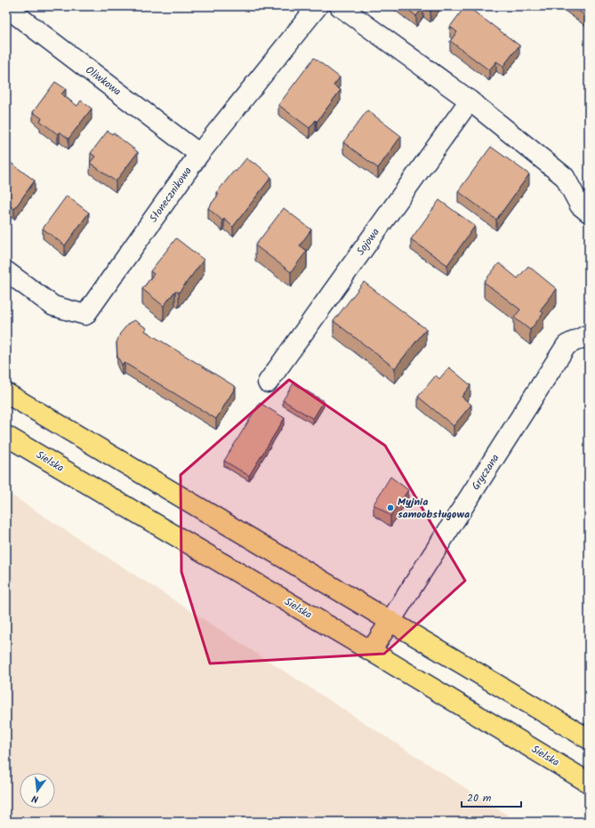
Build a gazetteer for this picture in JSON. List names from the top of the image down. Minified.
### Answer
{"streets":{"main road":["Sielska"],"street":["Oliwkowa","Słonecznikowa","Sojowa","Gryczana"]},"crossings":[["Oliwkowa","Słonecznikowa"]],"places":["Myjnia samoobsługowa"],"scale_bar":"20 m","north":"bottom"}
